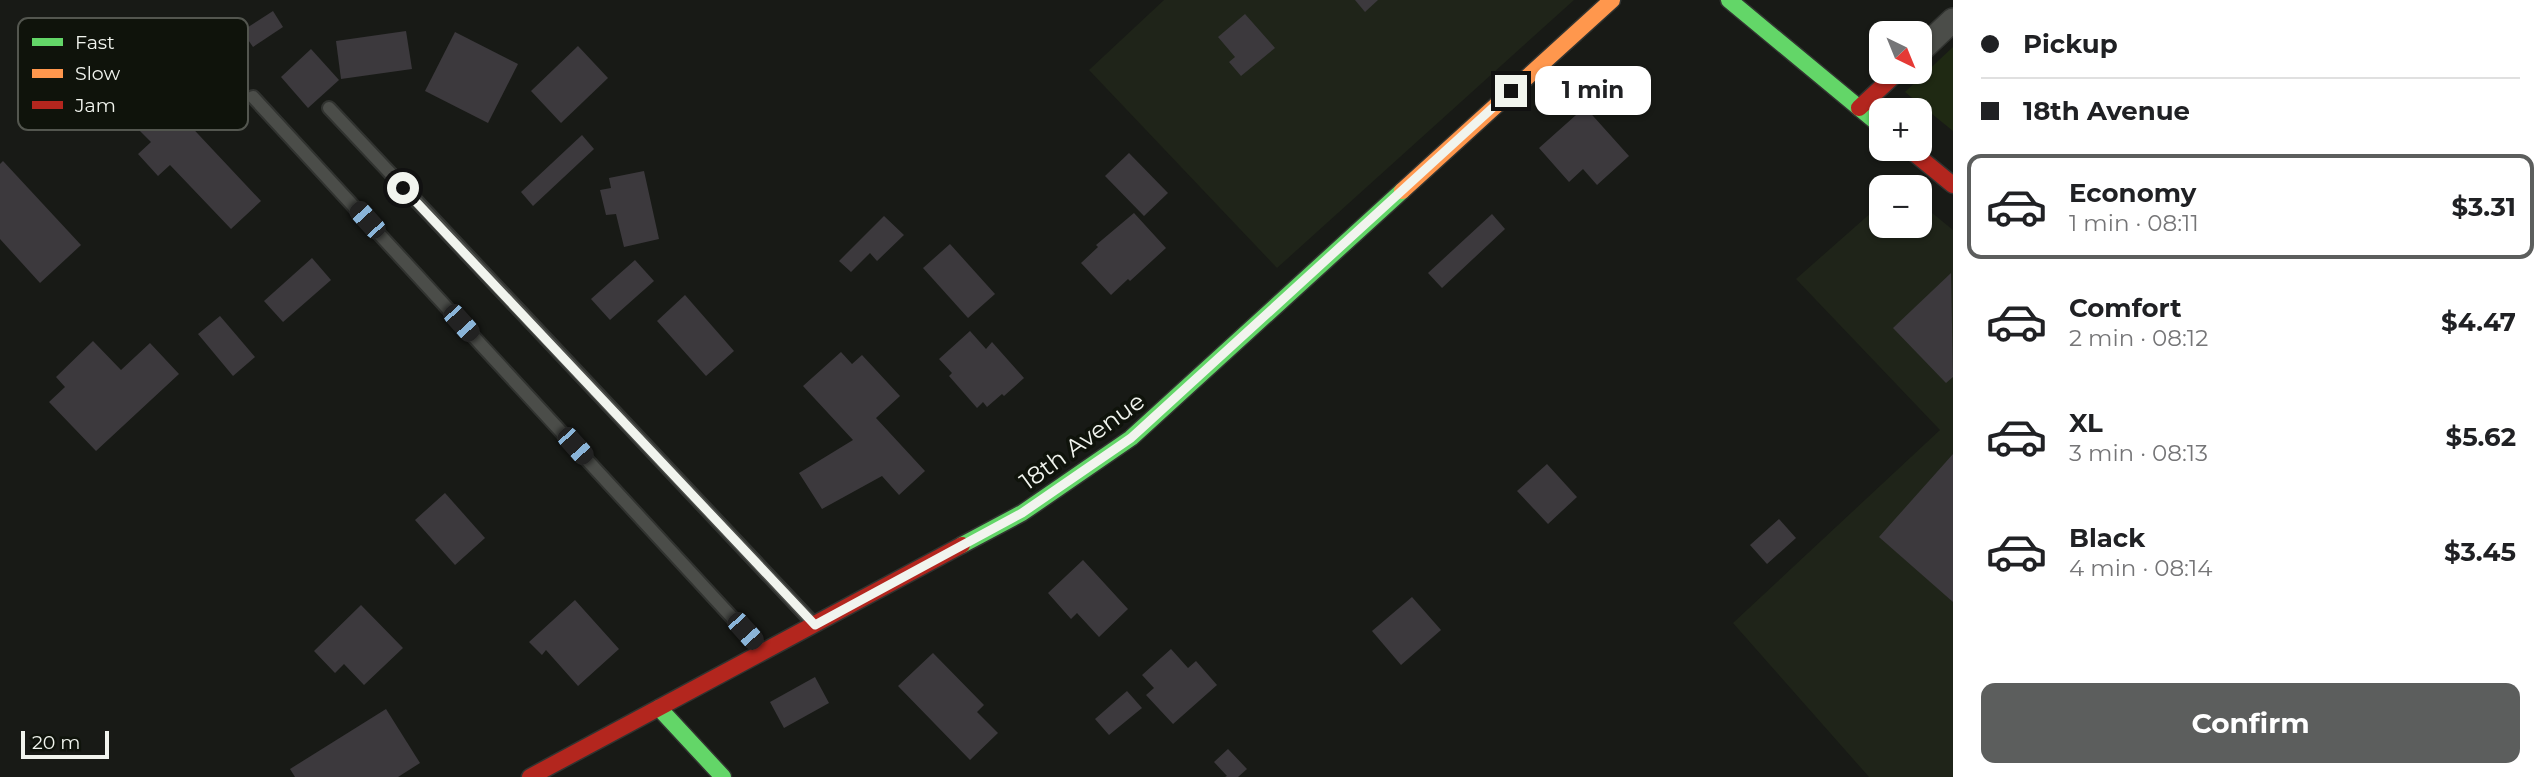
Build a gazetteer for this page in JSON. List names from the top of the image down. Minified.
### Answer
{"streets":{"street":["18th Avenue"]},"legend":["Fast","Slow","Jam"],"scale_bar":"20 m","north":"bottom right","page":{"banner":["Pickup","18th Avenue"],"map_buttons":["+","−"],"bubble":"1 min","list":[{"name":"Economy","note":"1 min · 08:11","value":"$3.31"},{"name":"Comfort","note":"2 min · 08:12","value":"$4.47"},{"name":"XL","note":"3 min · 08:13","value":"$5.62"},{"name":"Black","note":"4 min · 08:14","value":"$3.45"}],"buttons":"Confirm","scale":"20 m"}}
